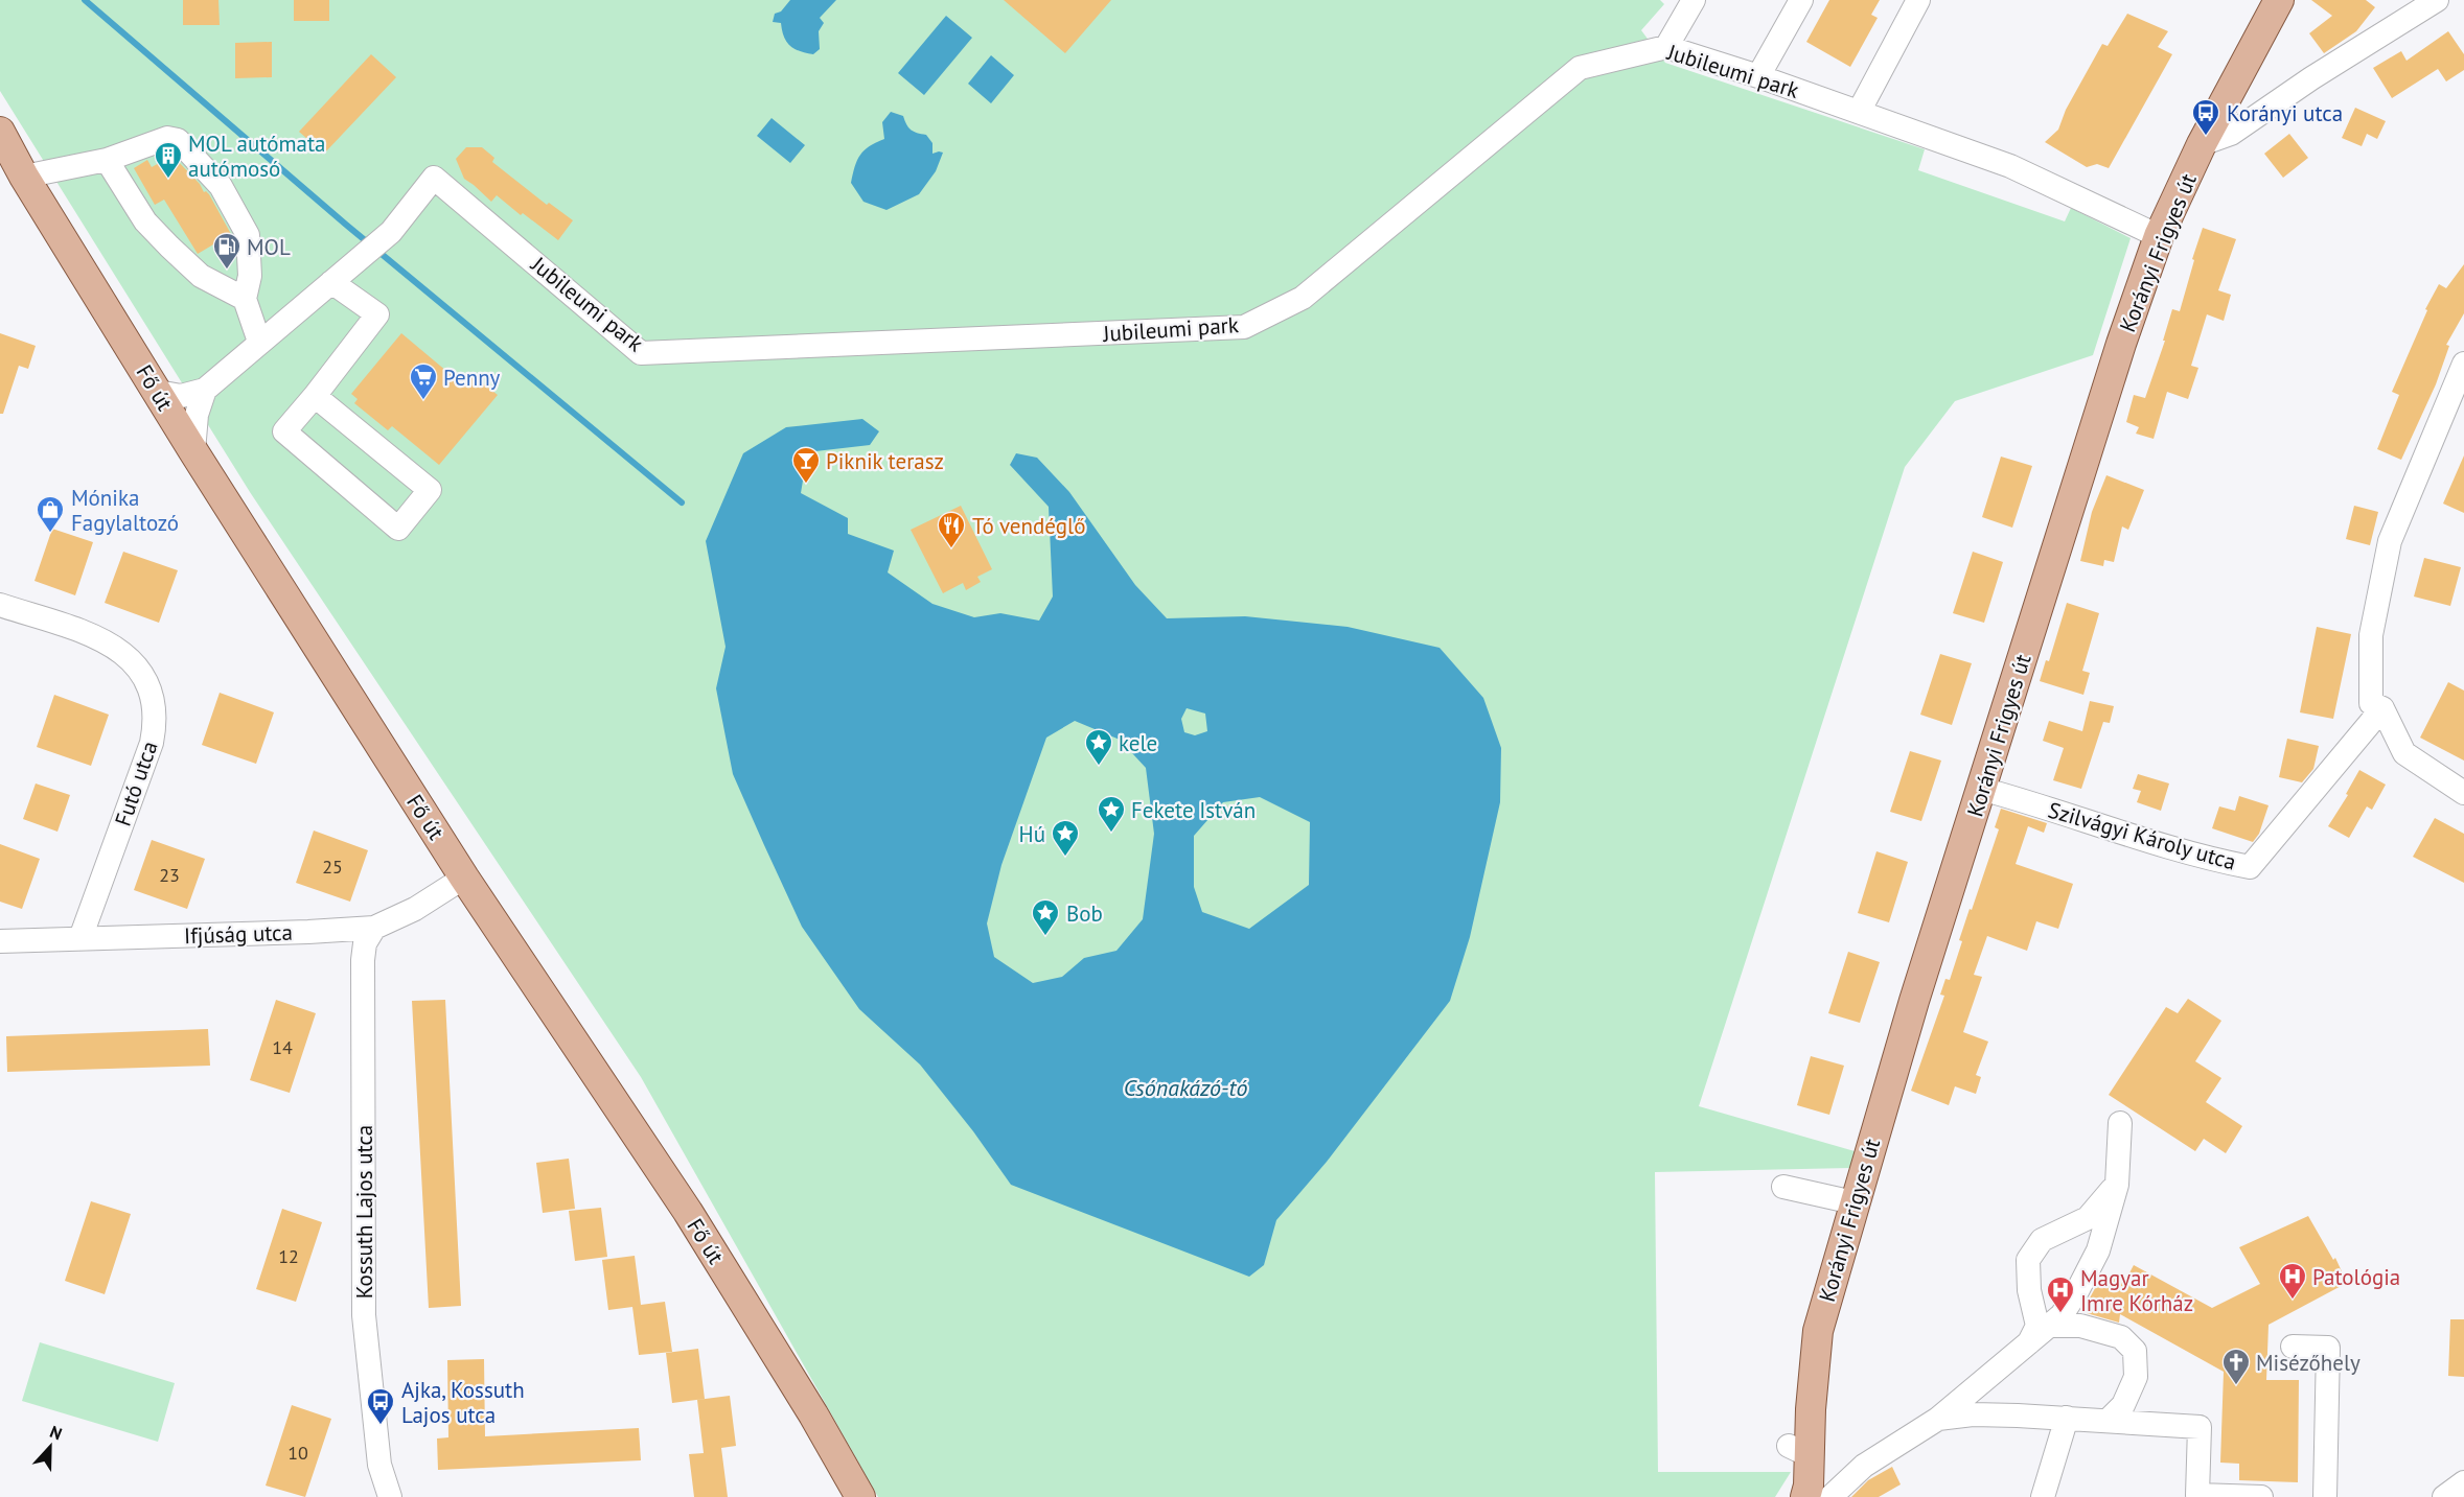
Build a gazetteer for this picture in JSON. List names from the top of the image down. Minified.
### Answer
{"streets":{"main road":["Korányi Frigyes út","Fő út"],"street":["Jubileumi park","Futó utca","Szilvágyi Károly utca","Ifjúság utca","Kossuth Lajos utca"]},"crossings":[["Jubileumi park","Korányi Frigyes út"],["Korányi Frigyes út","Szilvágyi Károly utca"],["Fő út","Ifjúság utca"],["Futó utca","Ifjúság utca"],["Ifjúság utca","Kossuth Lajos utca"]],"water":["Csónakázó-tó"],"places":{"bus stop":["Korányi utca","Ajka, Kossuth Lajos utca"],"building":["MOL autómata autómosó"],"fuel station":["MOL"],"supermarket":["Penny"],"bar":["Piknik terasz"],"shop":["Mónika Fagylaltozó"],"restaurant":["Tó vendéglő"],"place":["kele","Fekete István","Hú","Bob"],"hospital":["Patológia","Magyar Imre Kórház"],"church":["Misézőhely"]},"house_numbers":["25","23","14","12","10"],"north":"top"}
